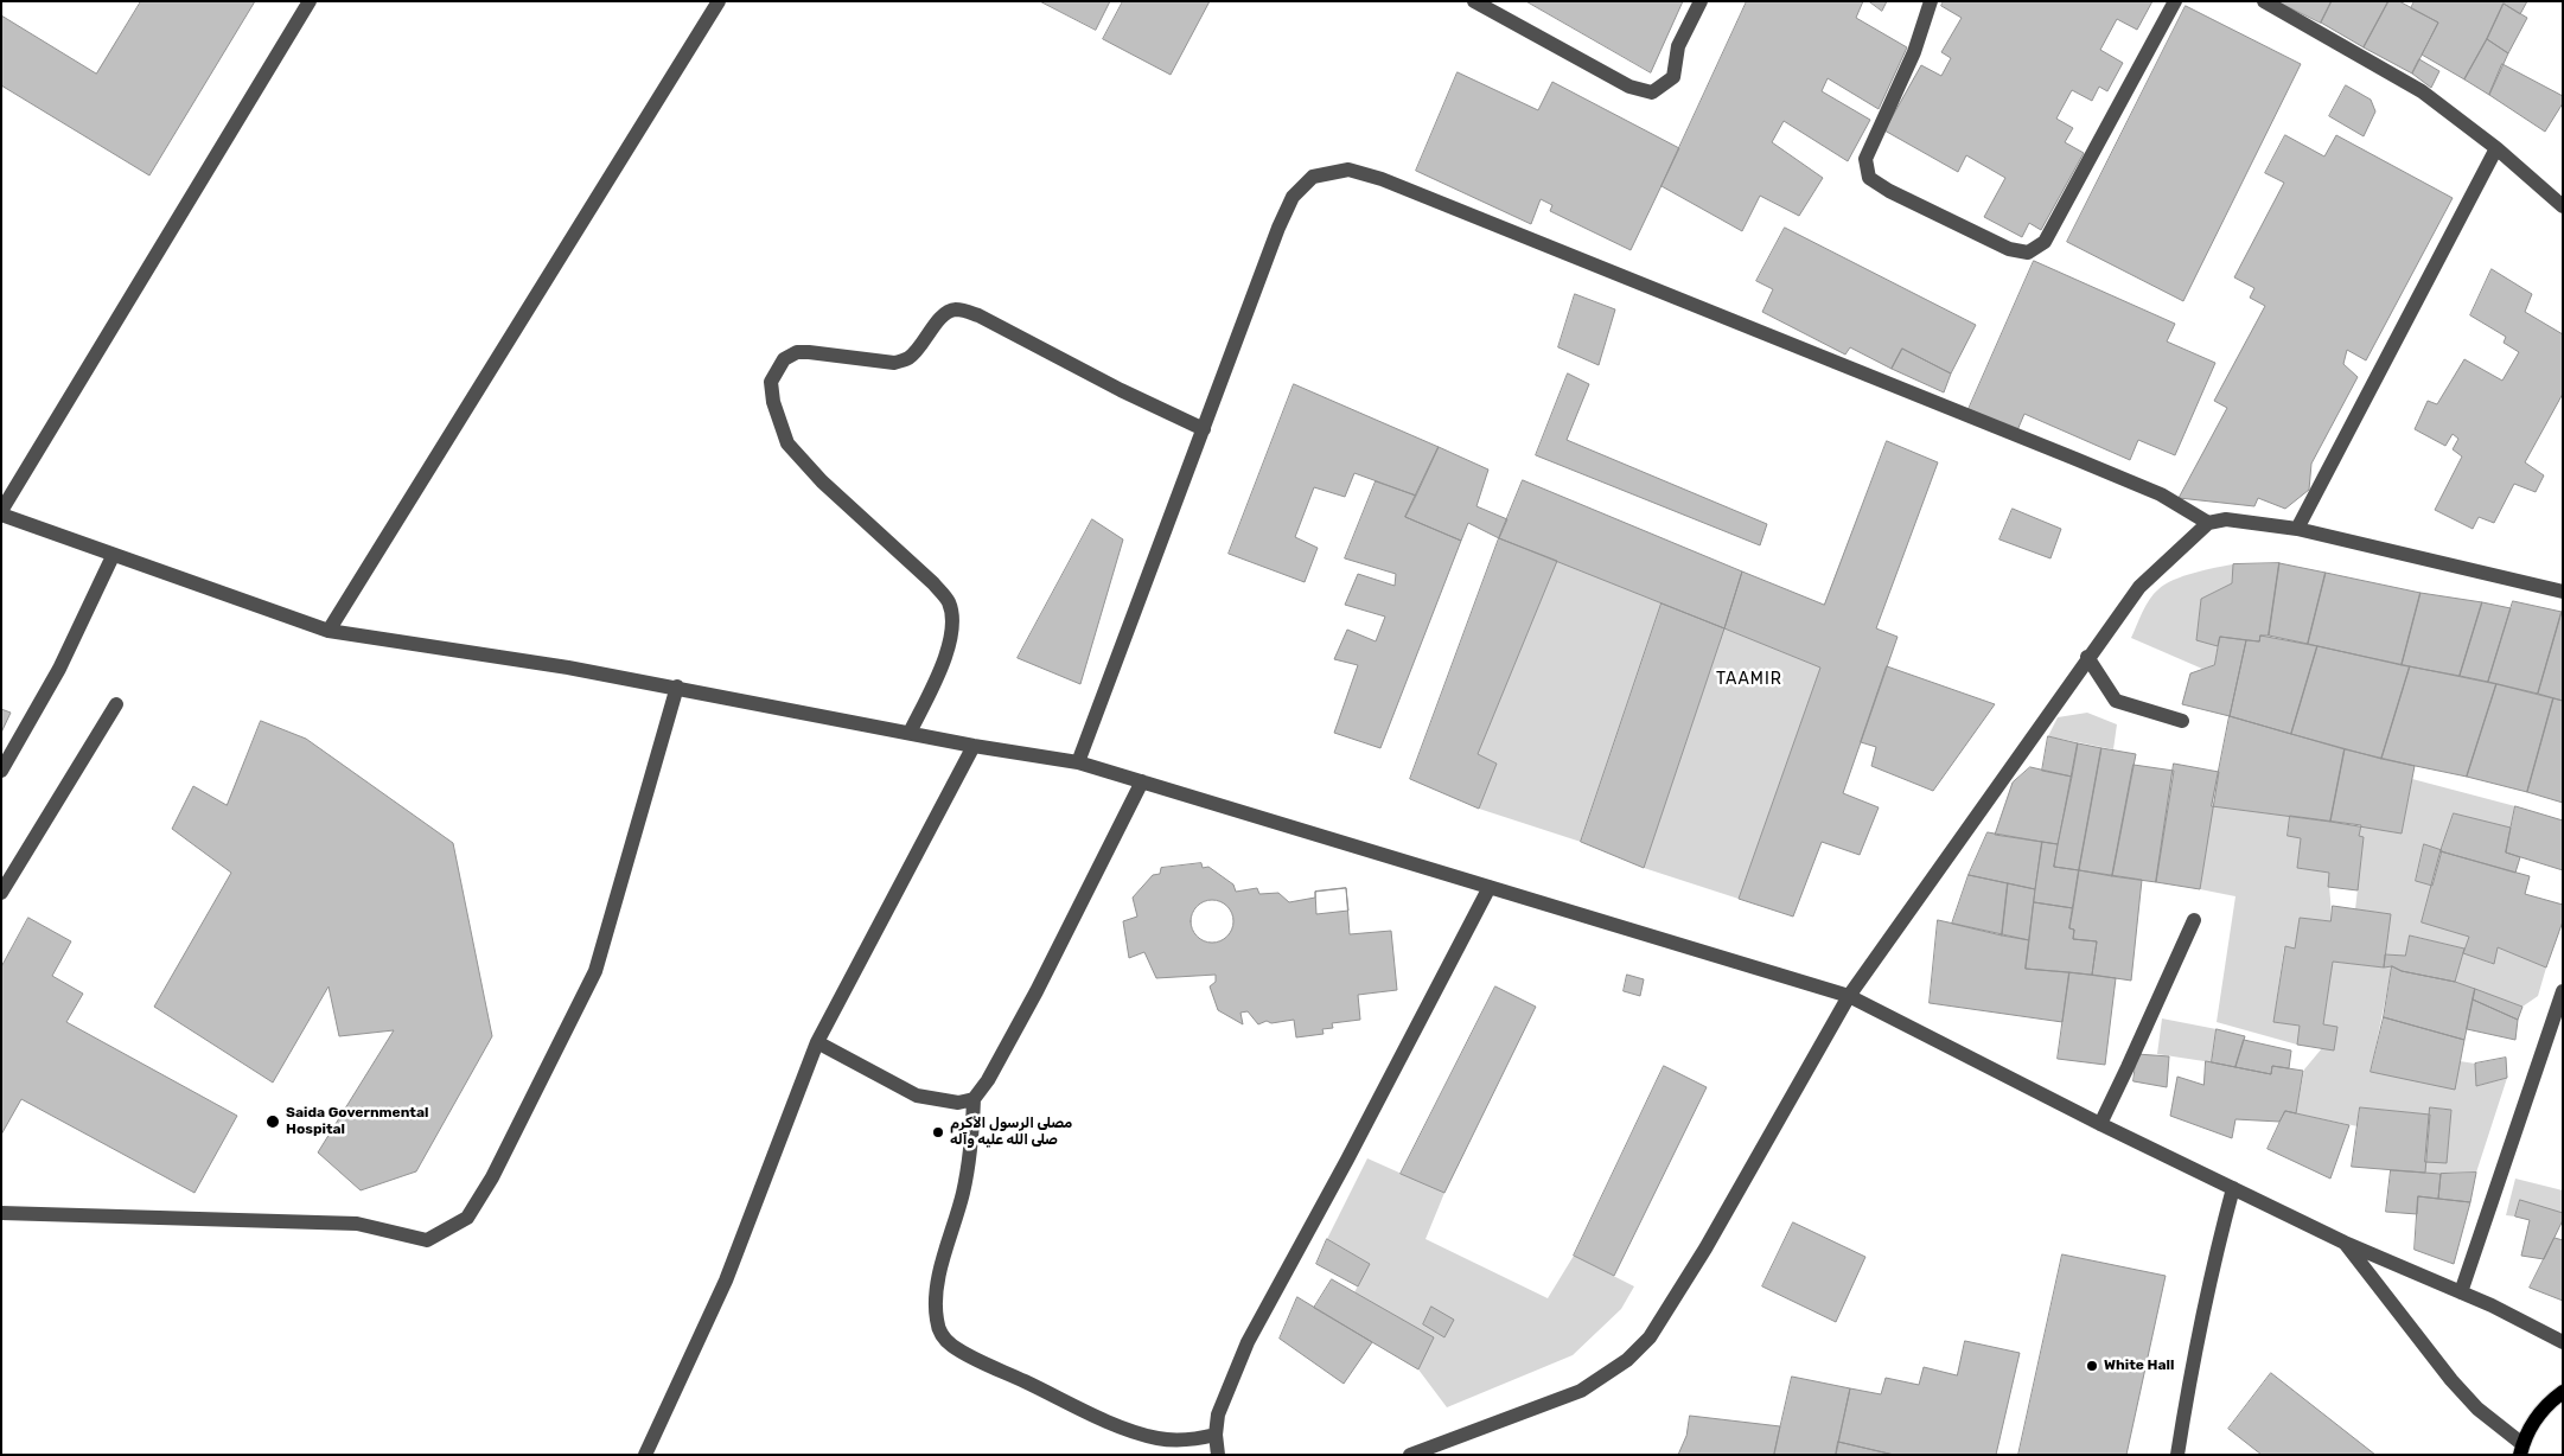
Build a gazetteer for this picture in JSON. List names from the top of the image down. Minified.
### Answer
{"districts":["TAAMIR"],"places":["Saida Governmental Hospital","مصلى الرسول الأكرم صلى الله عليه وآله","White Hall"]}
